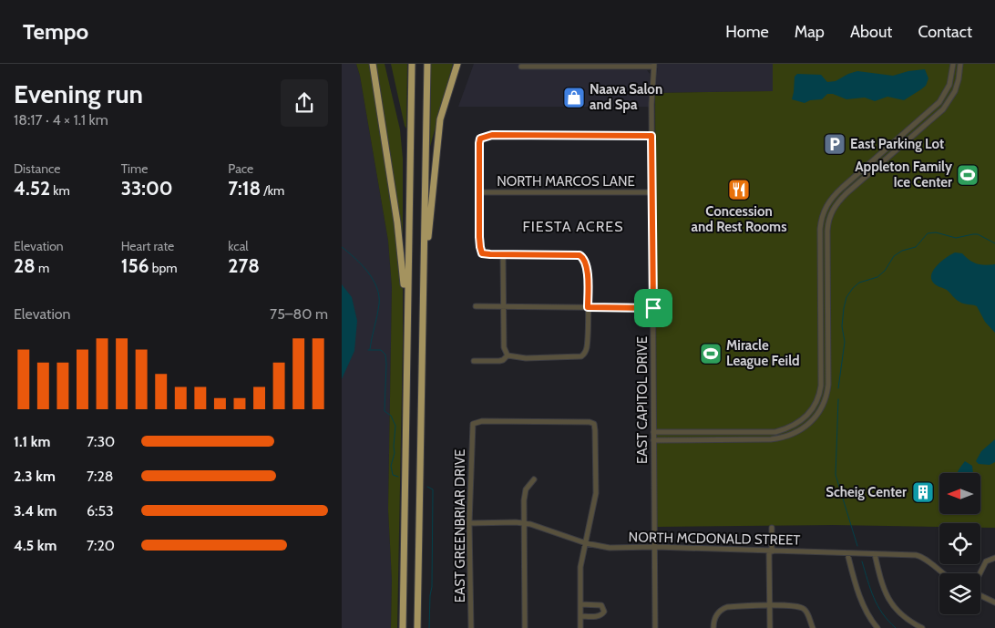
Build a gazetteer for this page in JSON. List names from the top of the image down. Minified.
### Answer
{"streets":{"street":["NORTH MARCOS LANE","EAST CAPITOL DRIVE","EAST GREENBRIAR DRIVE","NORTH MCDONALD STREET"]},"crossings":[["NORTH MARCOS LANE","EAST CAPITOL DRIVE"],["EAST CAPITOL DRIVE","NORTH MCDONALD STREET"],["EAST GREENBRIAR DRIVE","NORTH MCDONALD STREET"]],"districts":["FIESTA ACRES"],"places":{"shop":["Naava Salon and Spa"],"parking":["East Parking Lot"],"sports":["Appleton Family Ice Center","Miracle League Feild"],"restaurant":["Concession and Rest Rooms"],"building":["Scheig Center"]},"north":"left","page":{"header":"Tempo","nav":["Home","Map","About","Contact"],"heading":["Evening run","18:17 · 4 × 1.1 km"],"stats":[["Distance","4.52 km"],["Time","33:00"],["Pace","7:18 /km"],["Elevation","28 m"],["Heart rate","156 bpm"],["kcal","278"]],"chart":["Elevation","75–80 m"],"list":[{"name":"1.1 km","note":"7:30"},{"name":"2.3 km","note":"7:28"},{"name":"3.4 km","note":"6:53"},{"name":"4.5 km","note":"7:20"}]}}
